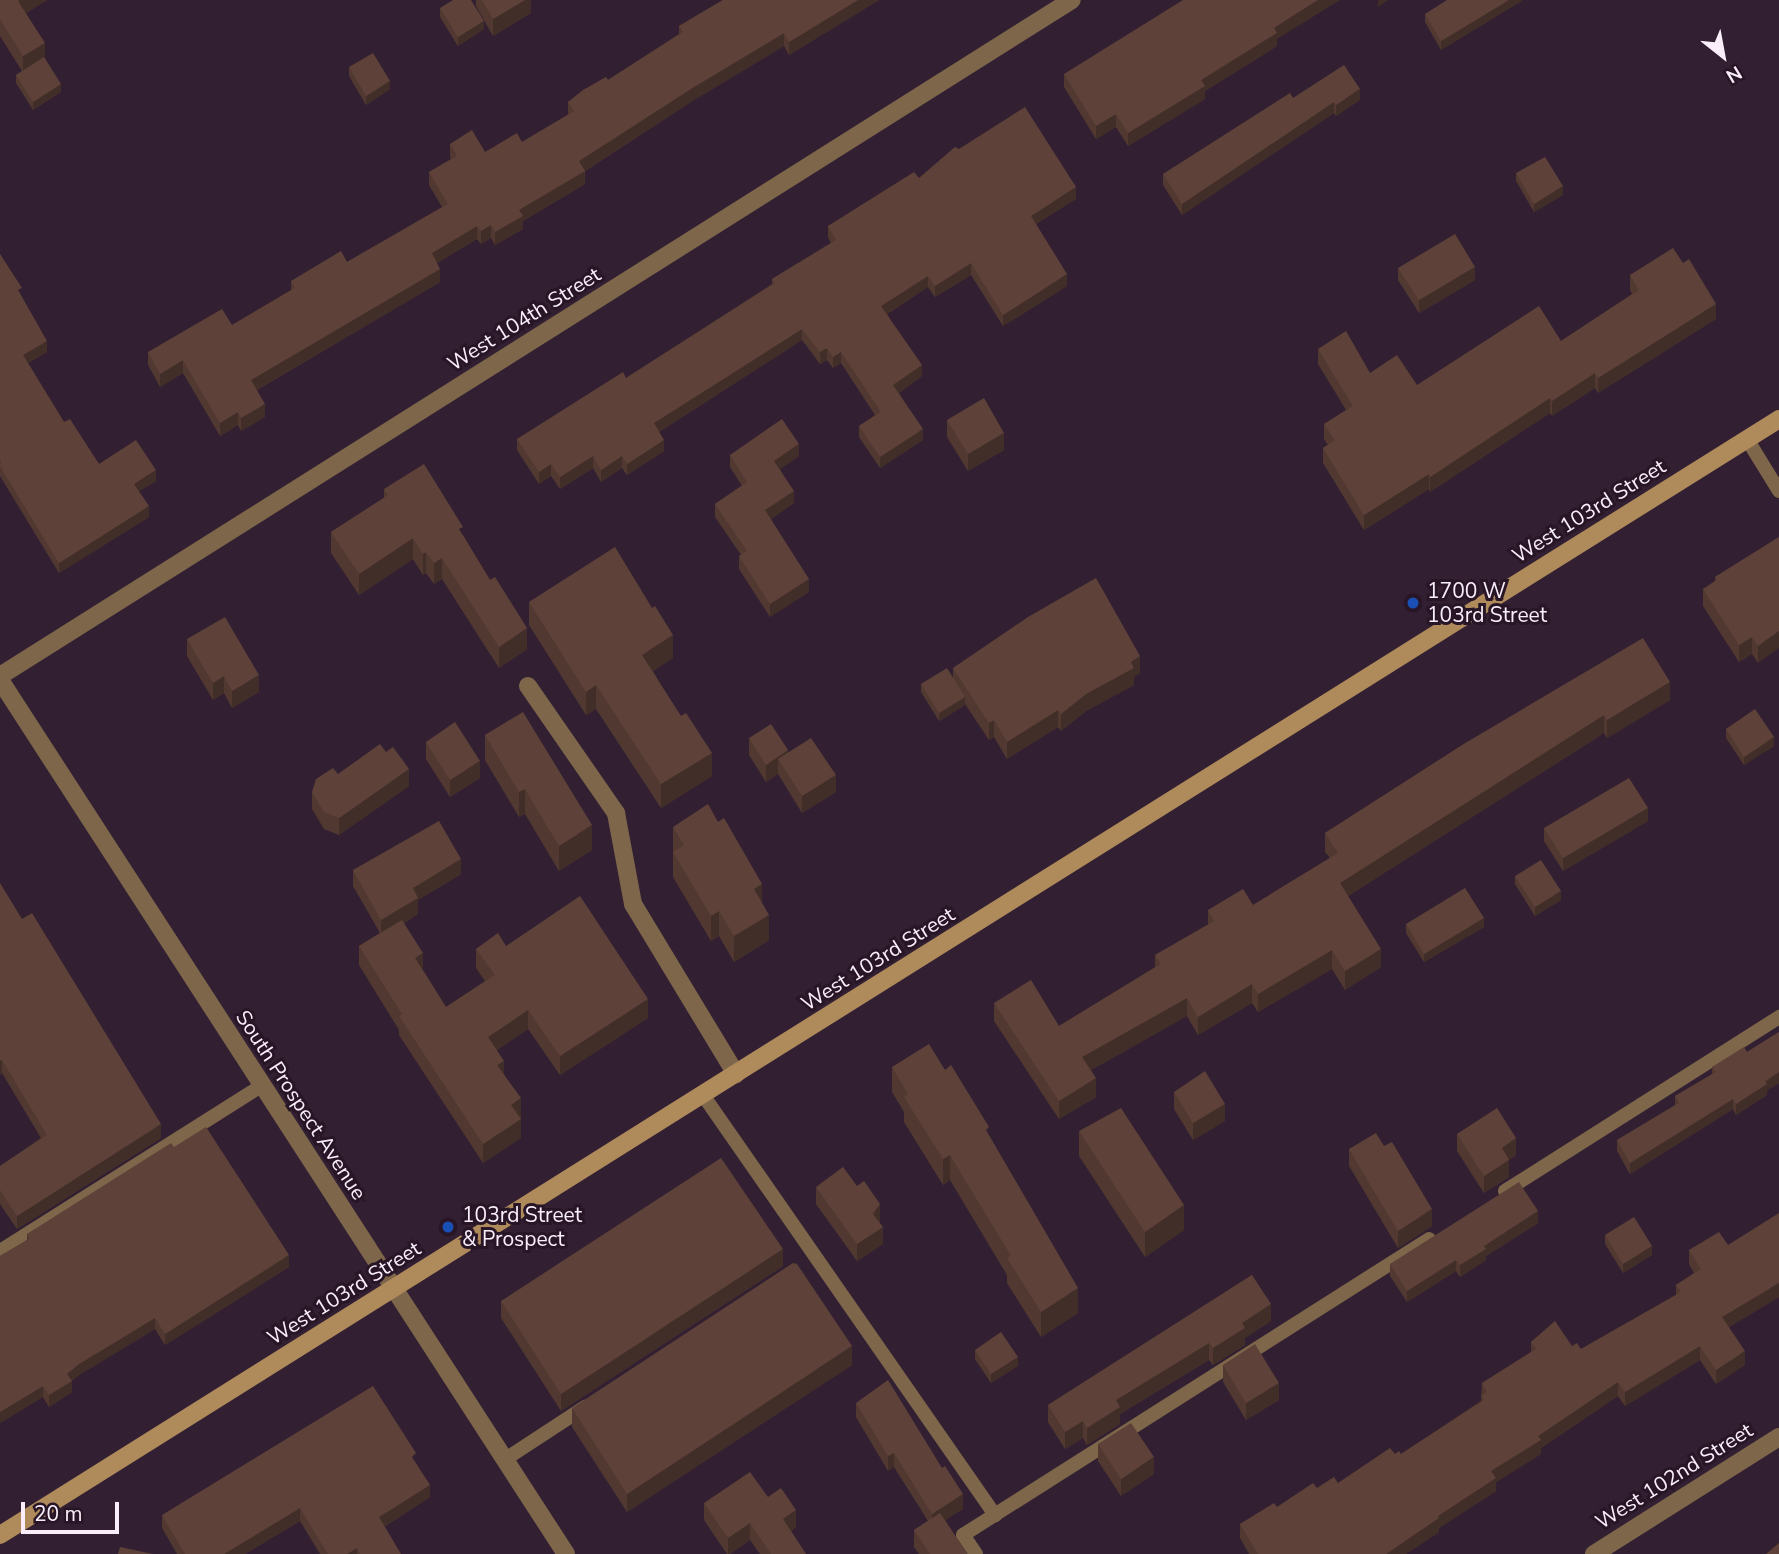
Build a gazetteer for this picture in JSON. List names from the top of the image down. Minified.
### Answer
{"streets":{"main road":["West 103rd Street"],"street":["West 104th Street","South Prospect Avenue","West 102nd Street"]},"crossings":[["West 104th Street","South Prospect Avenue"],["West 103rd Street","South Prospect Avenue"]],"places":["1700 W 103rd Street","103rd Street & Prospect"],"scale_bar":"20 m","north":"bottom right"}
